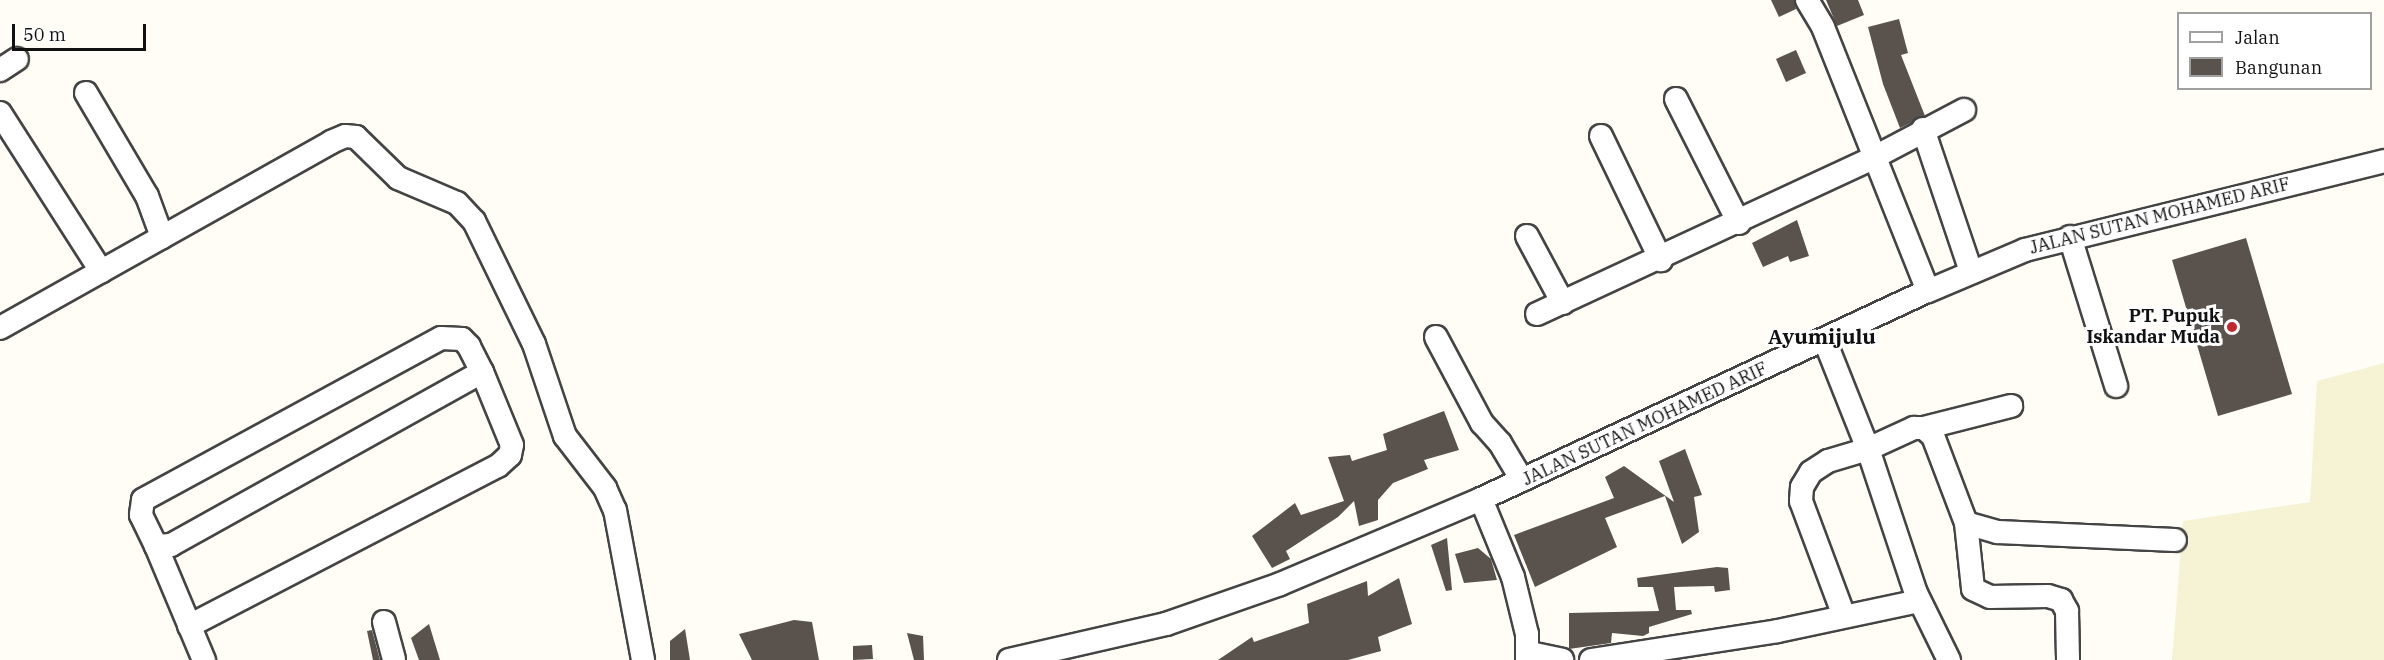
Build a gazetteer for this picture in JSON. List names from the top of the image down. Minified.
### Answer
{"streets":{"street":["JALAN SUTAN MOHAMED ARIF"]},"districts":["Ayumijulu"],"places":["PT. Pupuk Iskandar Muda"],"legend":["Jalan","Bangunan"],"scale_bar":"50 m"}
